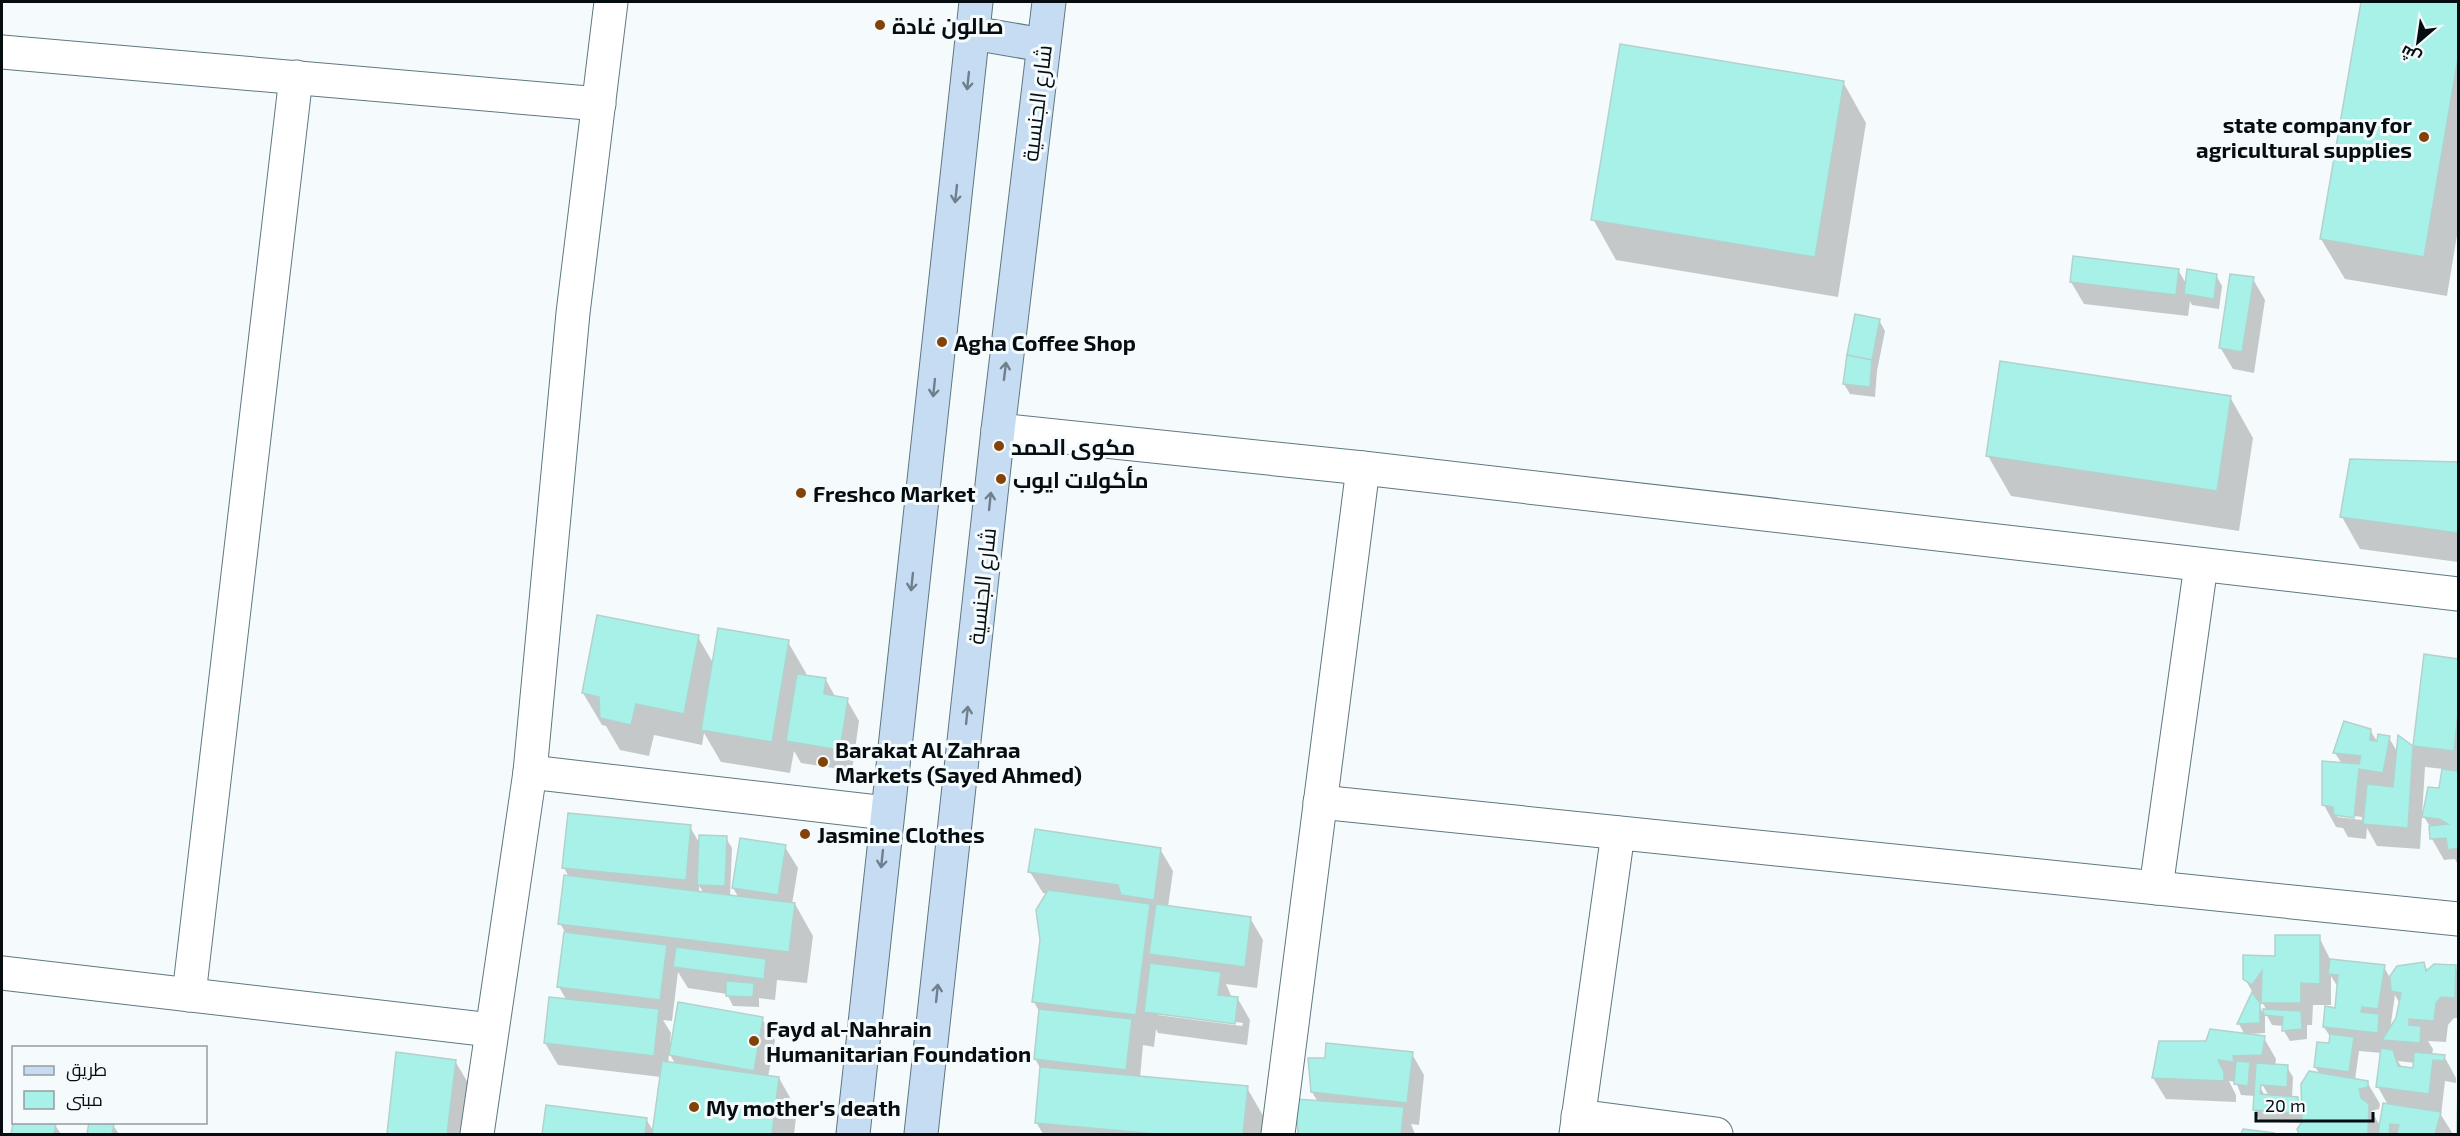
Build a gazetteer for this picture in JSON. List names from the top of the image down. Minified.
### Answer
{"streets":{"main road":["شارع الجنسية"]},"places":["صالون غادة","state company for agricultural supplies","Agha Coffee Shop","مكوى الحمد","مأكولات ايوب","Freshco Market","Barakat Al Zahraa Markets (Sayed Ahmed)","Jasmine Clothes","Fayd al-Nahrain Humanitarian Foundation","My mother's death"],"legend":["طريق","مبنى"],"scale_bar":"20 m","north":"bottom left"}
